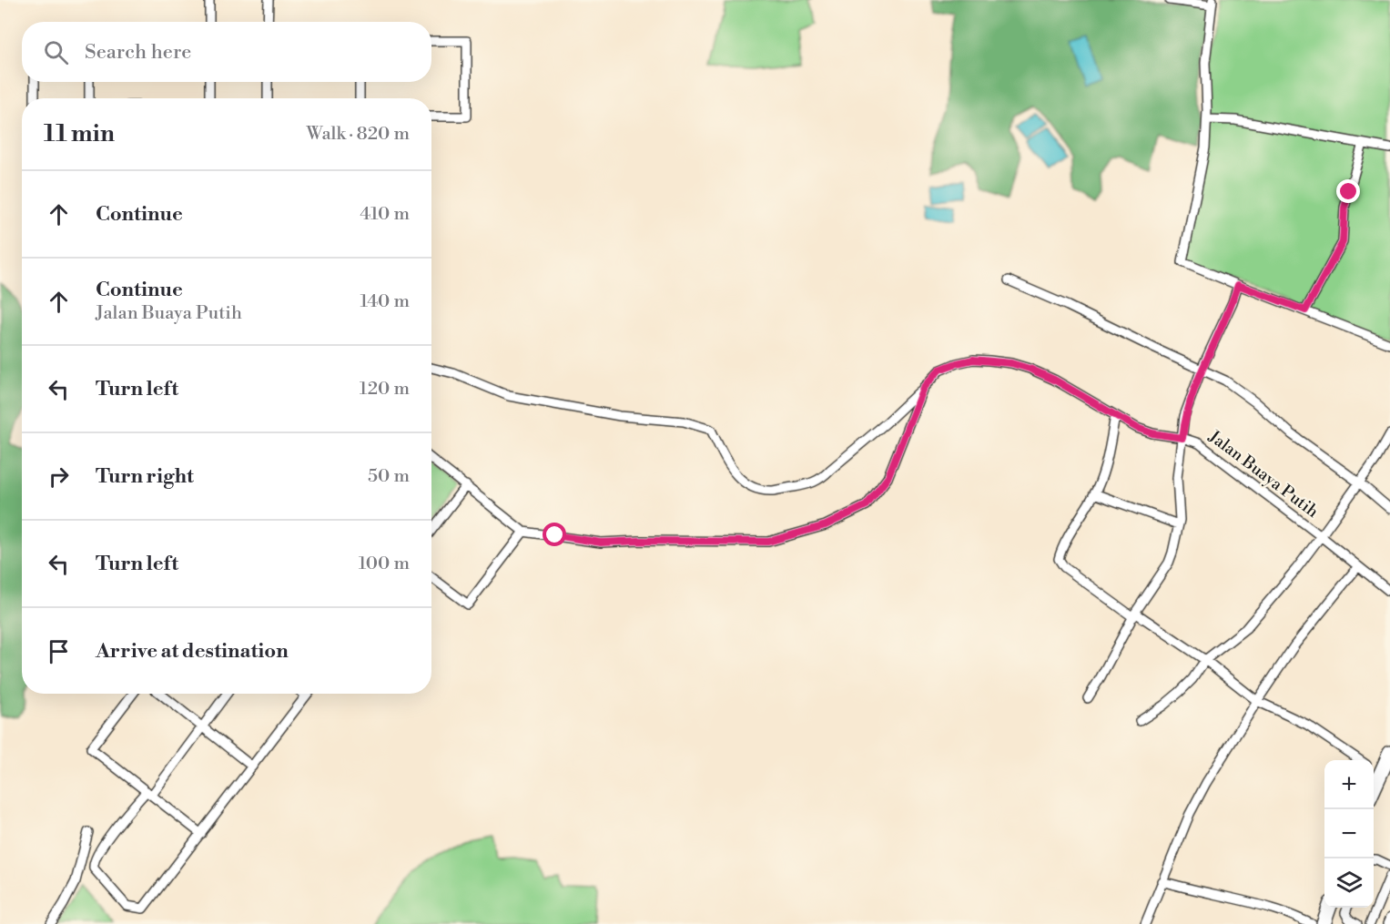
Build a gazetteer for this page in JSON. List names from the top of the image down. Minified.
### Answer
{"streets":{"street":["Jalan Buaya Putih"]},"page":{"search":"Search here","heading":["11 min","Walk · 820 m"],"list":[["Continue","410 m"],["Continue","Jalan Buaya Putih","140 m"],["Turn left","120 m"],["Turn right","50 m"],["Turn left","100 m"],"Arrive at destination"],"map_buttons":["+","−"]}}
